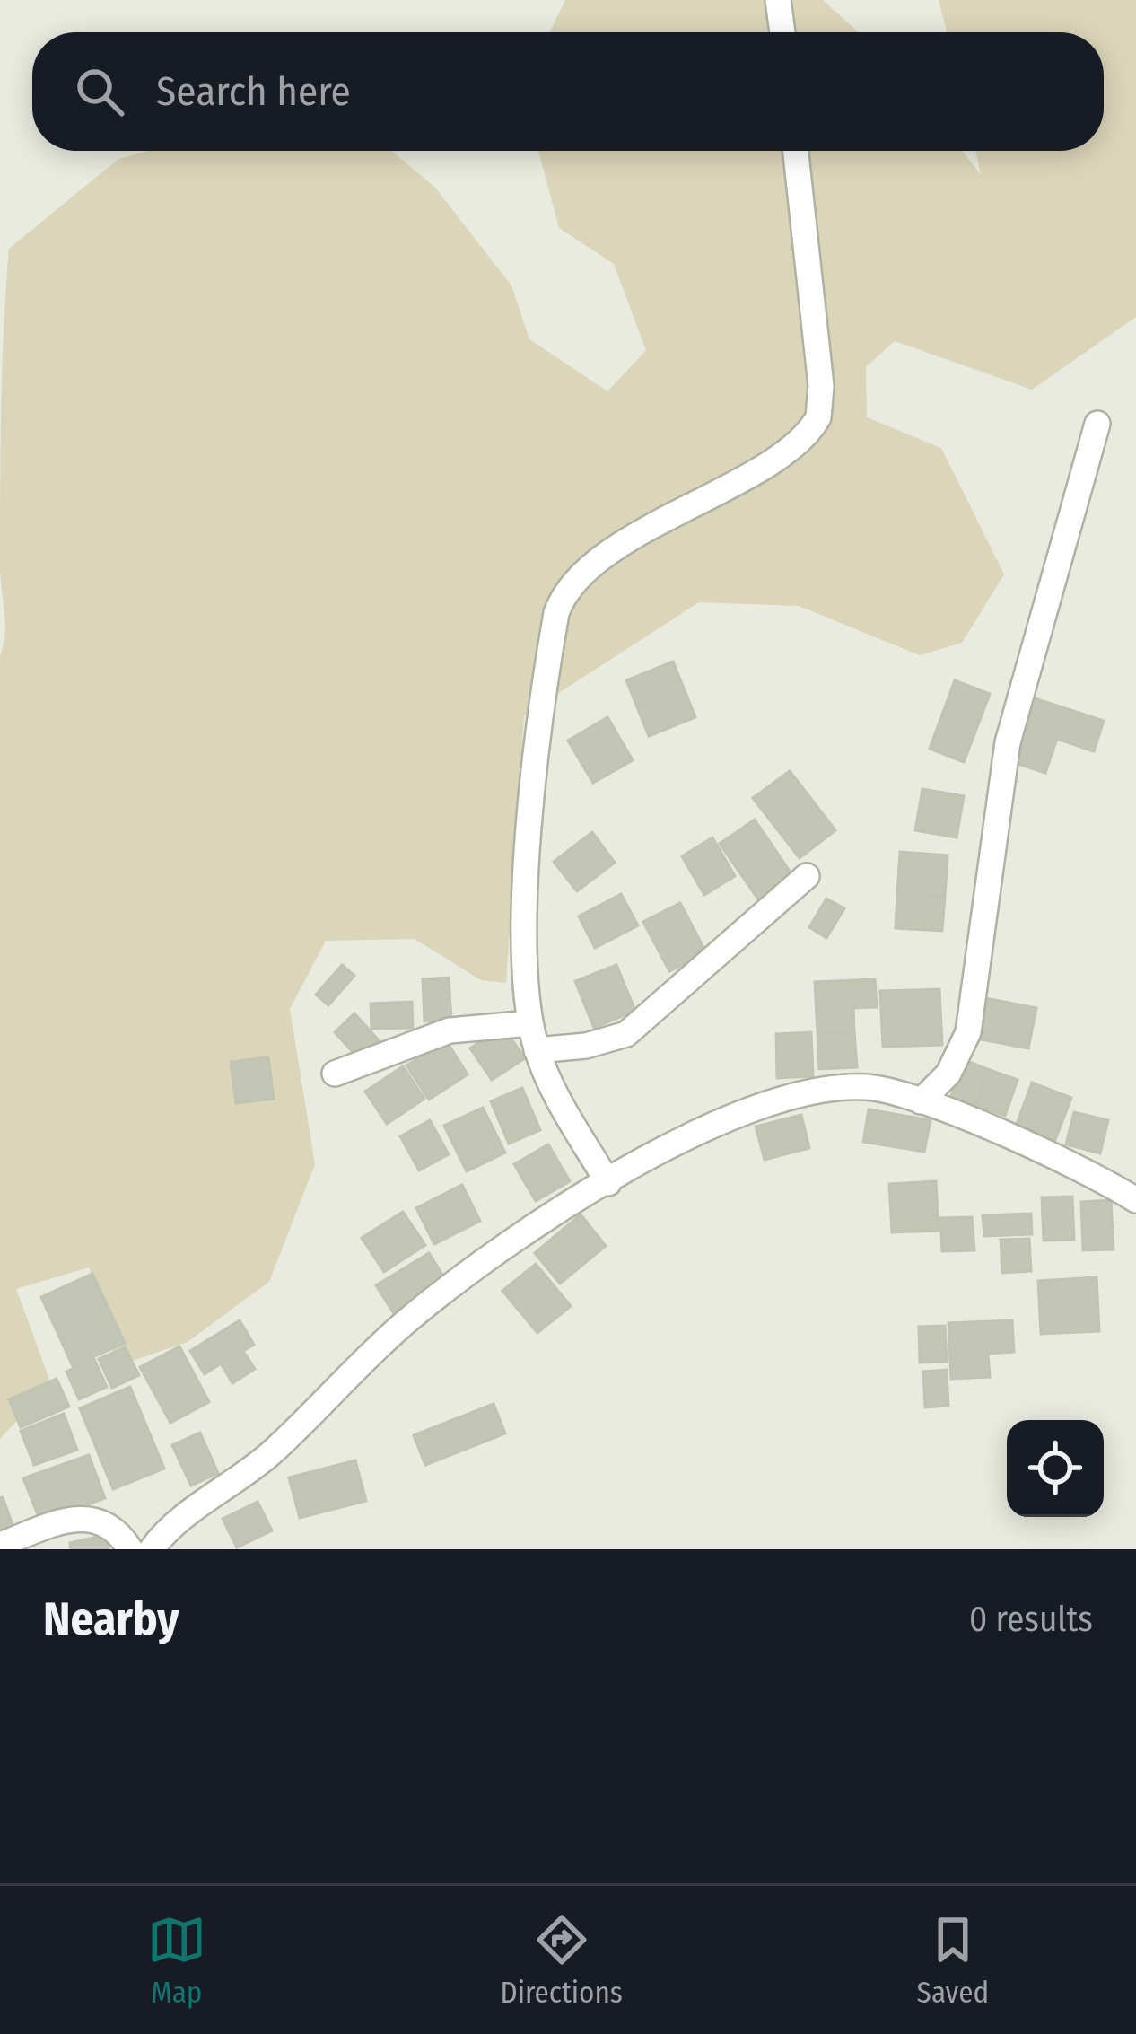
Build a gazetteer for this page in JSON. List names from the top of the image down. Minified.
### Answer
{"page":{"search":"Search here","heading":["Nearby","0 results"],"nav":["Map","Directions","Saved"]}}
